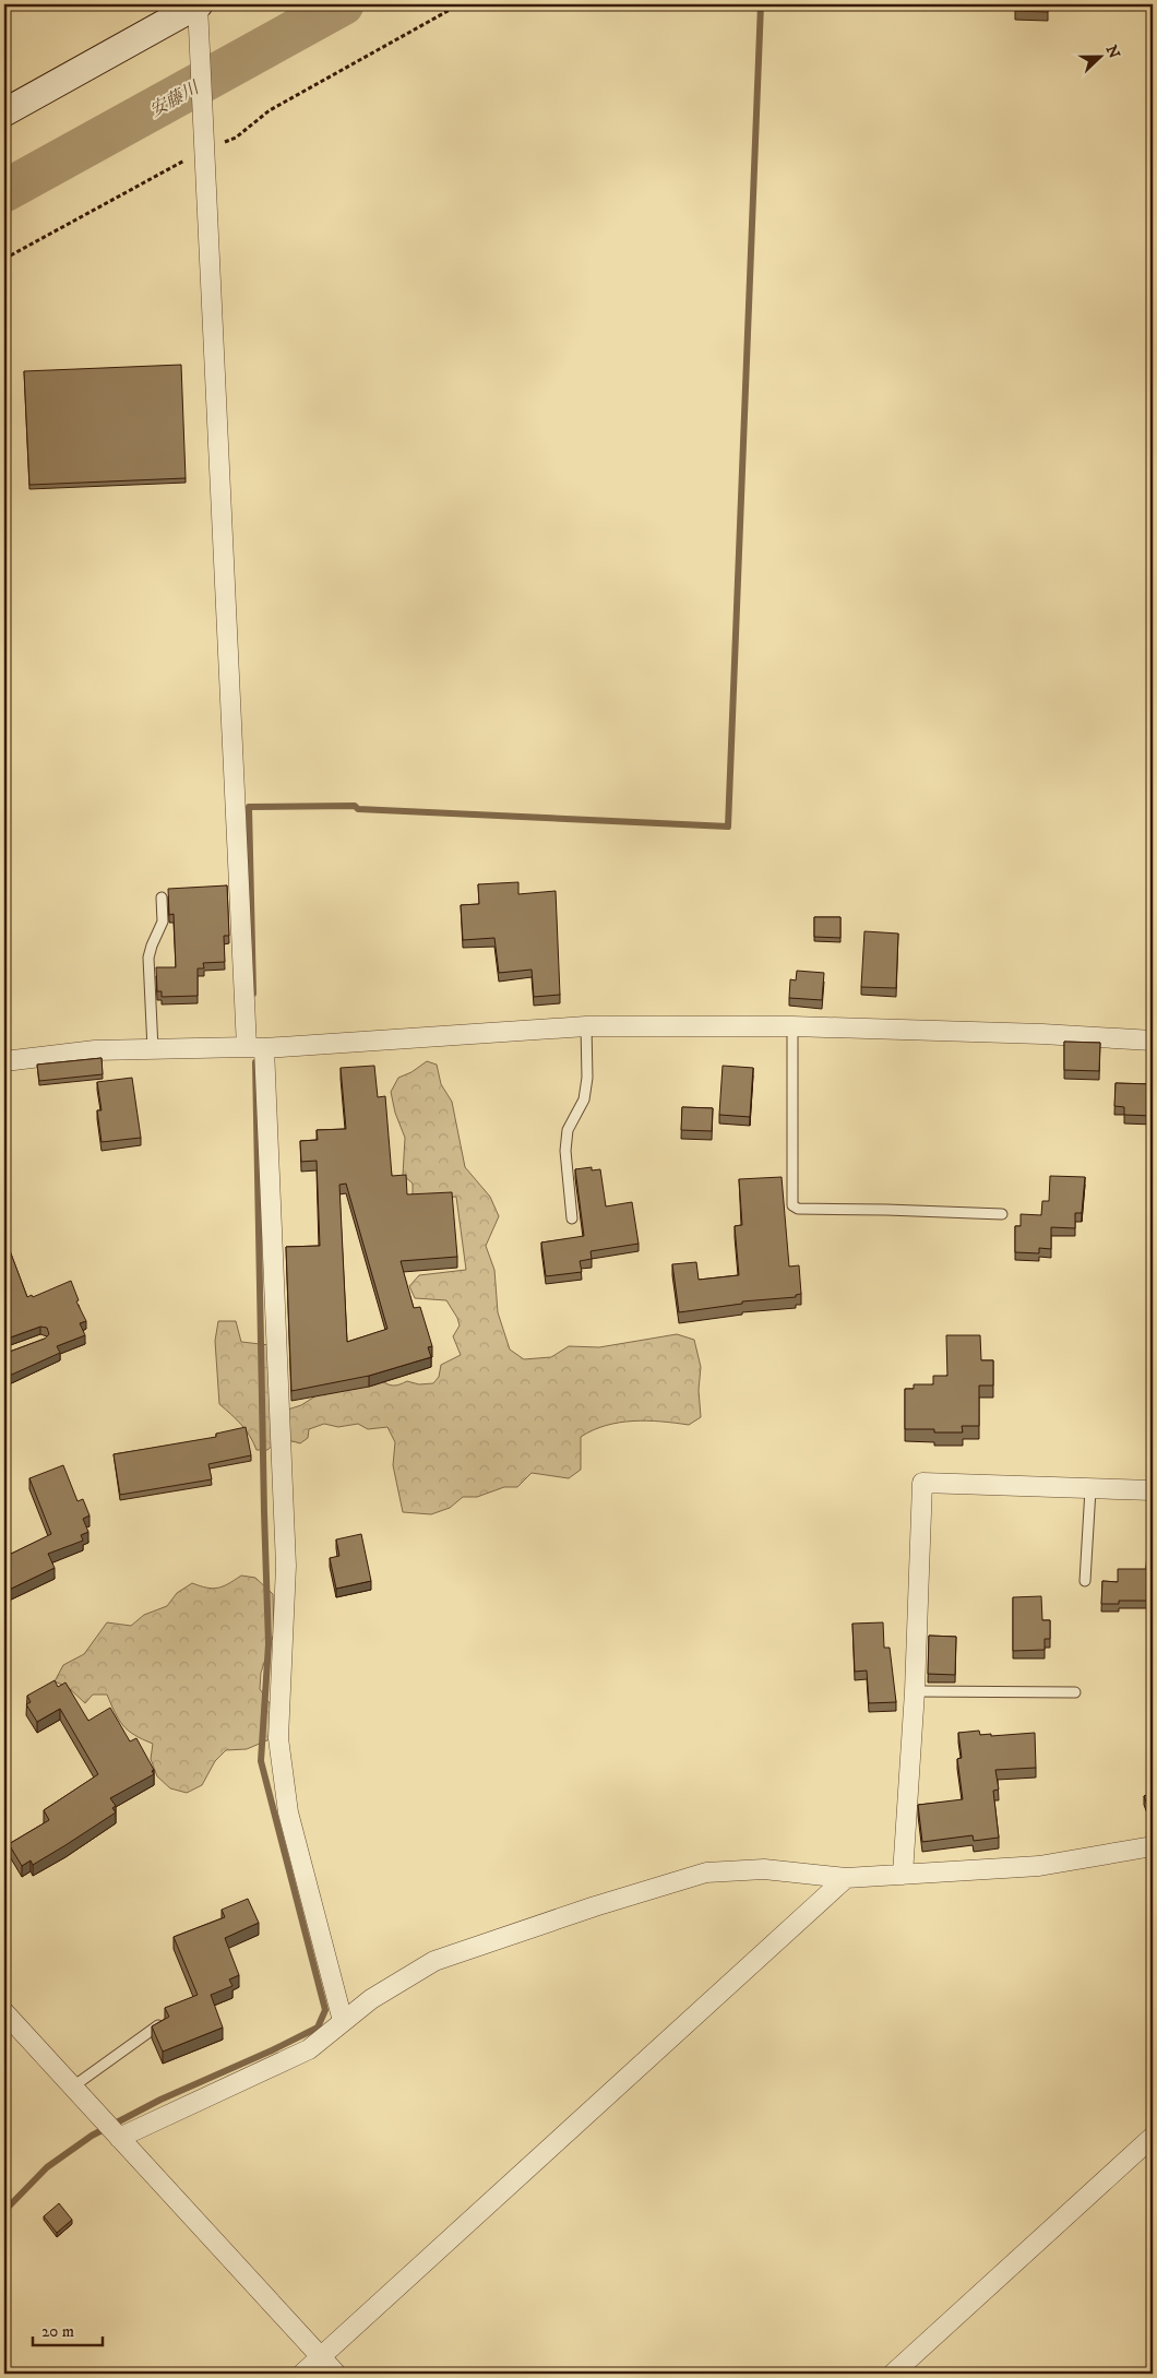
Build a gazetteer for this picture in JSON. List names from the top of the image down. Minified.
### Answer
{"water":["安藤川"],"scale_bar":"20 m","north":"right"}
